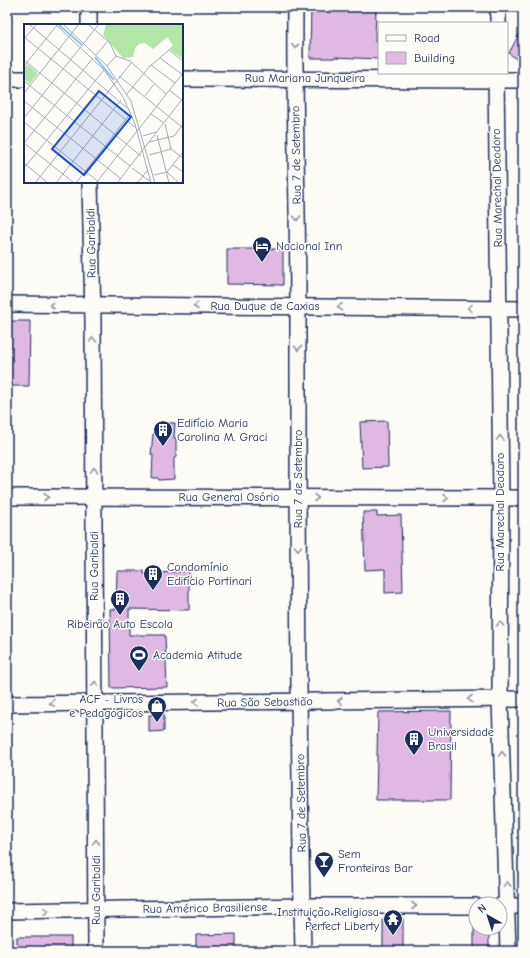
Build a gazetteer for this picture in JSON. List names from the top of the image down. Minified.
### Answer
{"streets":{"street":["Rua Mariana Junqueira","Rua 7 de Setembro","Rua Marechal Deodoro","Rua Garibaldi","Rua Duque de Caxias","Rua General Osório","Rua São Sebastião","Rua Américo Brasiliense"]},"crossings":[["Rua Mariana Junqueira","Rua 7 de Setembro"],["Rua Mariana Junqueira","Rua Marechal Deodoro"],["Rua 7 de Setembro","Rua Duque de Caxias"],["Rua 7 de Setembro","Rua General Osório"],["Rua 7 de Setembro","Rua São Sebastião"],["Rua 7 de Setembro","Rua Américo Brasiliense"],["Rua Marechal Deodoro","Rua Duque de Caxias"],["Rua Marechal Deodoro","Rua General Osório"],["Rua Marechal Deodoro","Rua São Sebastião"],["Rua Garibaldi","Rua Duque de Caxias"],["Rua Garibaldi","Rua General Osório"],["Rua Garibaldi","Rua São Sebastião"],["Rua Garibaldi","Rua Américo Brasiliense"]],"one_way":["Rua 7 de Setembro","Rua Marechal Deodoro","Rua Garibaldi","Rua Duque de Caxias","Rua General Osório","Rua São Sebastião","Rua Américo Brasiliense"],"places":{"hotel":["Nacional Inn"],"building":["Edifício Maria Carolina M. Graci","Condomínio Edifício Portinari","Ribeirão Auto Escola","Universidade Brasil"],"sports":["Academia Atitude"],"shop":["ACF - Livros e Pedagógicos"],"bar":["Sem Fronteiras Bar"],"temple":["Instituição Religiosa Perfect Liberty"]},"legend":["Road","Building"],"north":"top left"}
